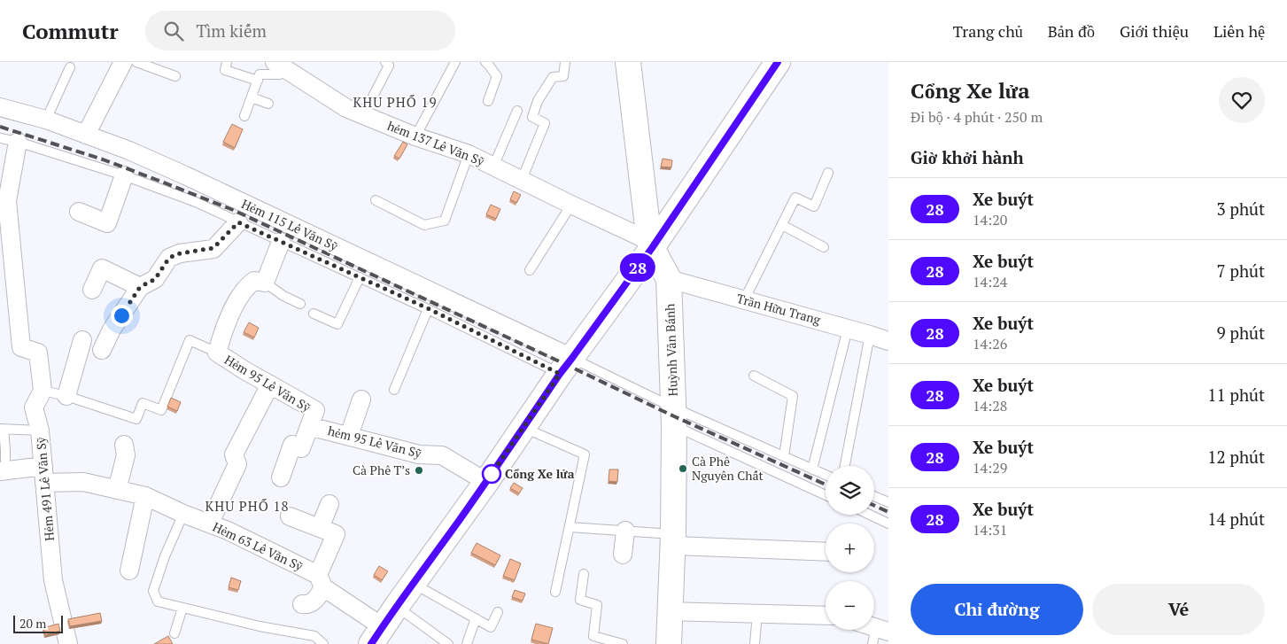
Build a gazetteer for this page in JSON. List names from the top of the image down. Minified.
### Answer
{"streets":{"main road":["Huỳnh Văn Bánh"],"street":["hẻm 137 Lê Văn Sỹ","Hẻm 115 Lê Văn Sỹ","Trần Hữu Trang","Hẻm 95 Lê Văn Sỹ","hẻm 95 Lê Văn Sỹ","Hẻm 491 Lê Văn Sỹ","Hẻm 63 Lê Văn Sỹ"]},"crossings":[["hẻm 137 Lê Văn Sỹ","Huỳnh Văn Bánh"],["Trần Hữu Trang","Huỳnh Văn Bánh"],["Hẻm 95 Lê Văn Sỹ","hẻm 95 Lê Văn Sỹ"]],"districts":["KHU PHỐ 19","KHU PHỐ 18"],"places":["Cà Phê Nguyên Chất","Cà Phê T’s","Cổng Xe lửa"],"lines":["bus line 28"],"scale_bar":"20 m","page":{"header":"Commutr","search":"Tìm kiếm","nav":["Trang chủ","Bản đồ","Giới thiệu","Liên hệ"],"on_map":"28","heading":[["Cổng Xe lửa","Đi bộ · 4 phút · 250 m"],"Giờ khởi hành"],"list":[{"mark":"28","name":"Xe buýt","note":"14:20","value":"3 phút"},{"mark":"28","name":"Xe buýt","note":"14:24","value":"7 phút"},{"mark":"28","name":"Xe buýt","note":"14:26","value":"9 phút"},{"mark":"28","name":"Xe buýt","note":"14:28","value":"11 phút"},{"mark":"28","name":"Xe buýt","note":"14:29","value":"12 phút"},{"mark":"28","name":"Xe buýt","note":"14:31","value":"14 phút"}],"map_buttons":["+","−"],"buttons":["Chỉ đường","Vé"],"scale":"20 m"}}
